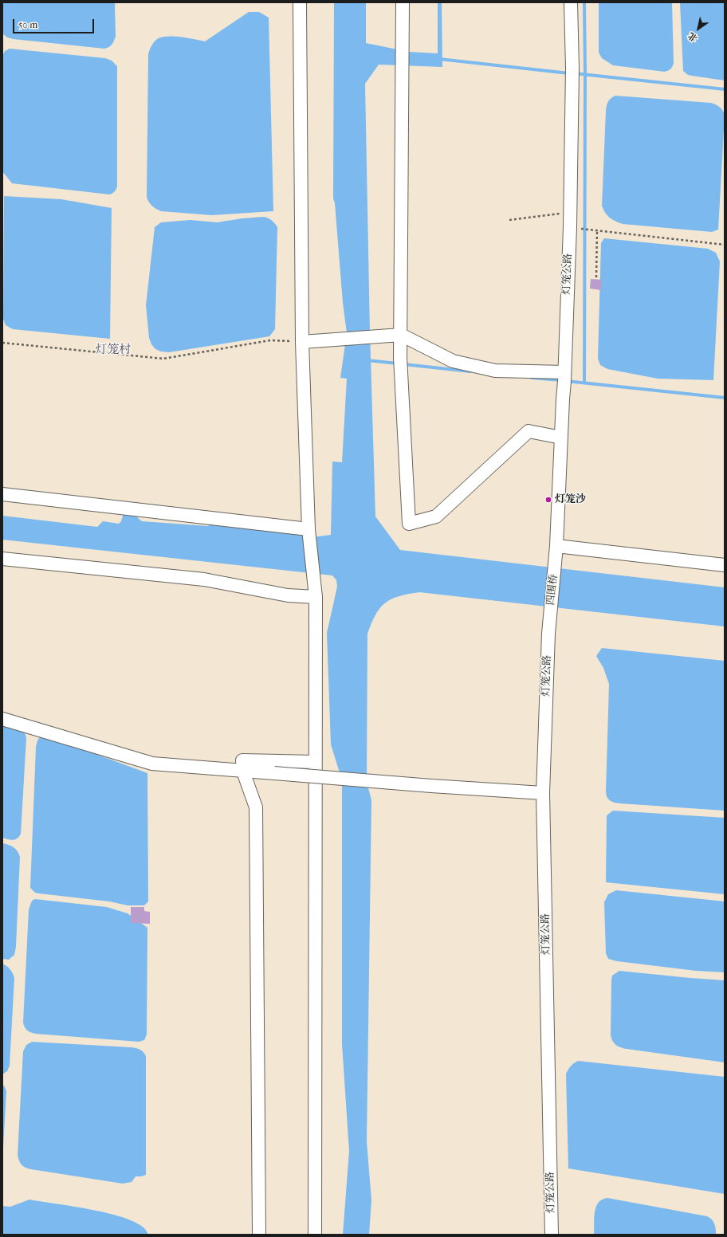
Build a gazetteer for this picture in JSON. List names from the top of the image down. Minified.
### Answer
{"streets":{"street":["灯笼公路","四围桥"]},"crossings":[["灯笼公路","四围桥"]],"districts":["灯笼村"],"places":["灯笼沙"],"scale_bar":"50 m","north":"bottom left"}
